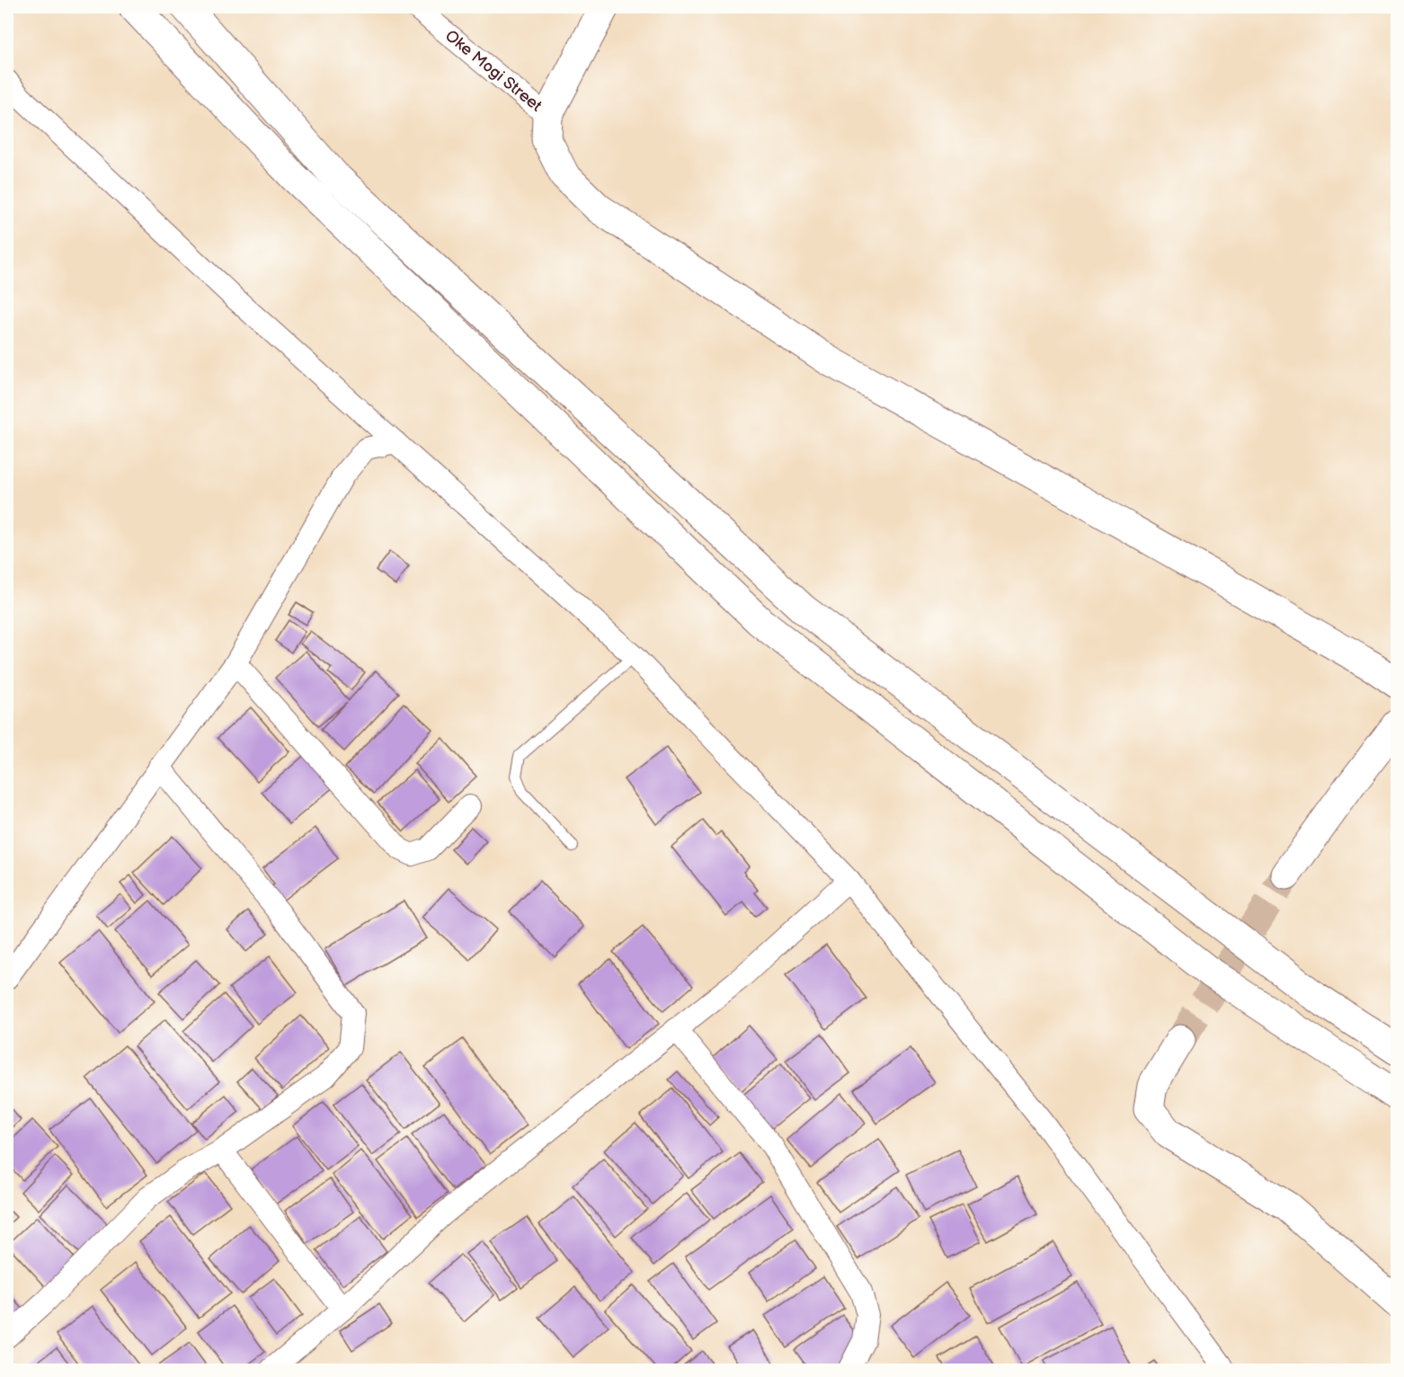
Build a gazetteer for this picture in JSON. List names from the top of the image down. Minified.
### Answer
{"streets":{"street":["Oke Mogi Street"]}}
